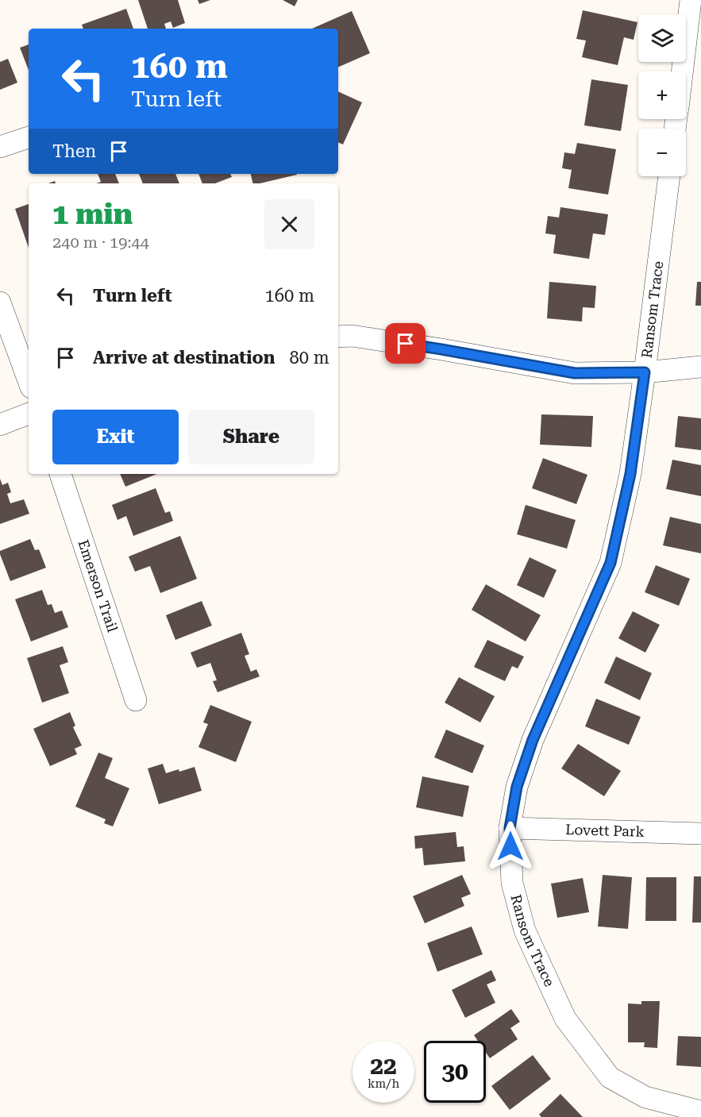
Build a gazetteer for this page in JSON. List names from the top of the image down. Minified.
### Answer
{"streets":{"street":["Ransom Trace","Emerson Trail","Lovett Park"]},"crossings":[["Ransom Trace","Lovett Park"]],"page":{"map_buttons":["+","−"],"turn":["160 m","Turn left"],"then":"Then","heading":["1 min","240 m · 19:44"],"list":[{"name":"Turn left","value":"160 m"},{"name":"Arrive at destination","value":"80 m"}],"buttons":["Exit","Share"],"speed":"22 km/h","limit":"30"}}
